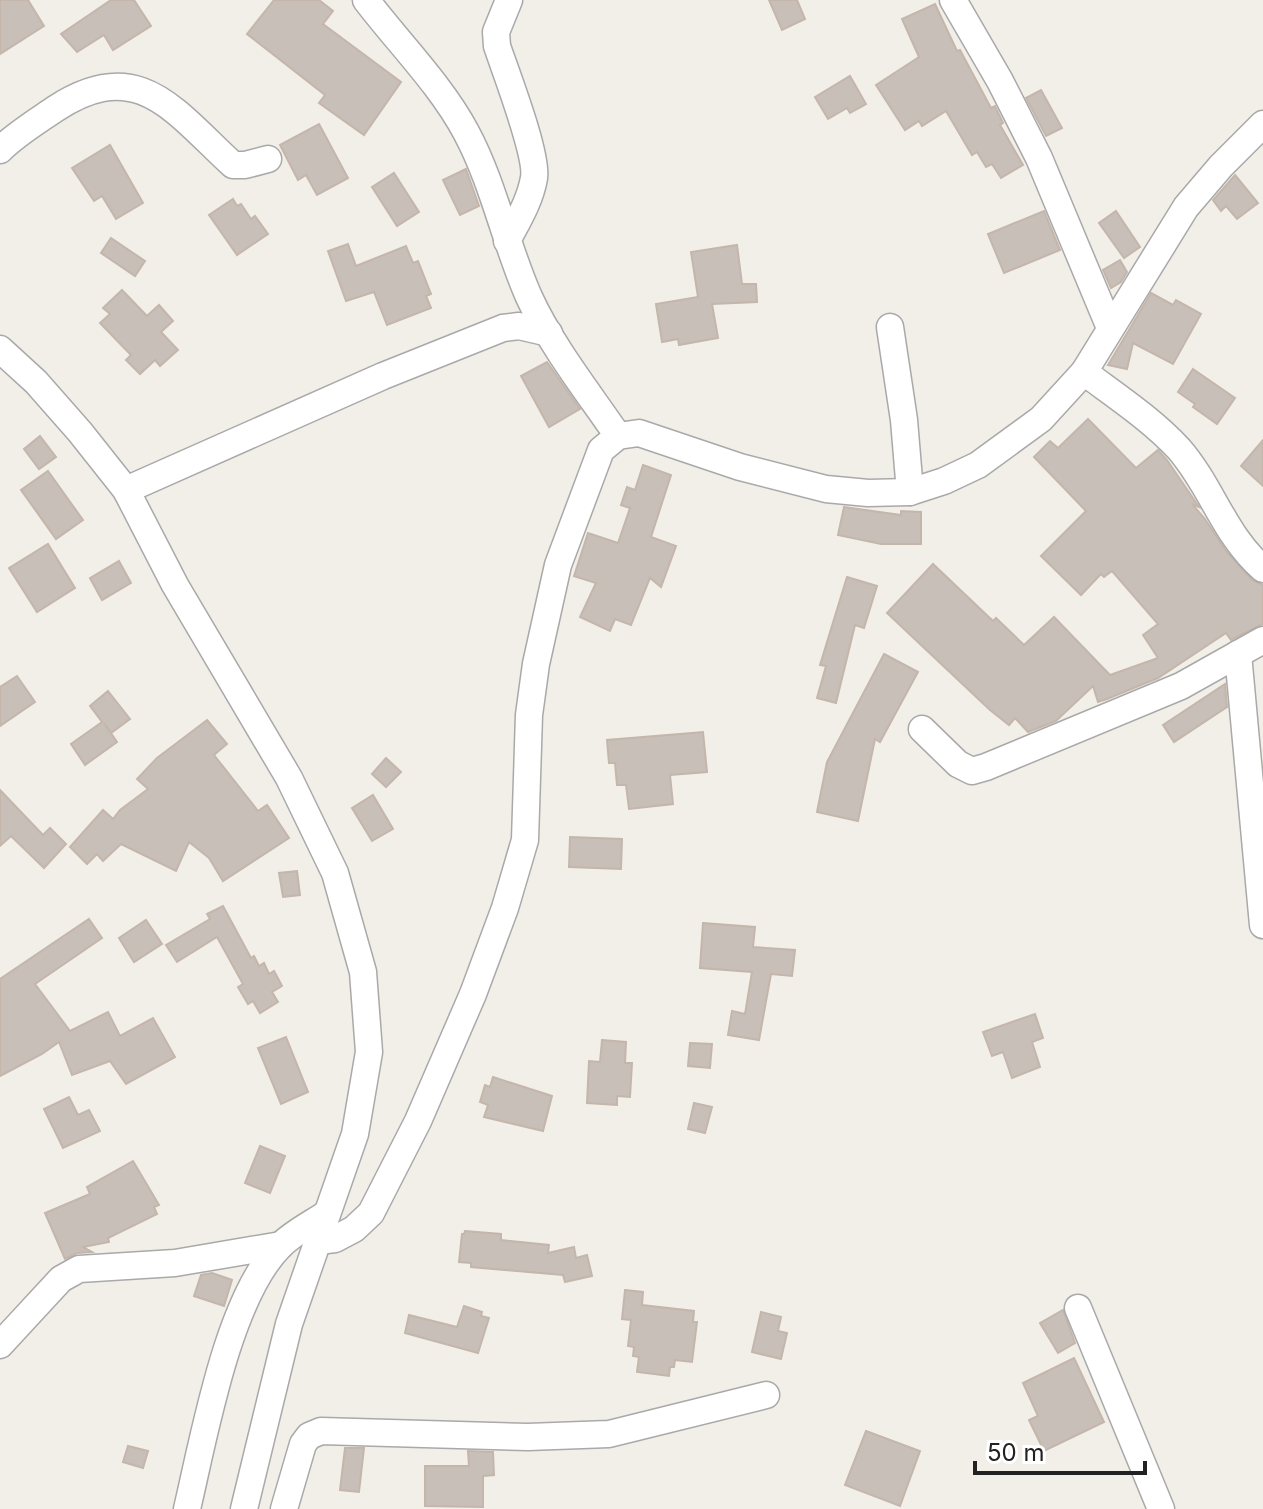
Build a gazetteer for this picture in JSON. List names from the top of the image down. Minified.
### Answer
{"scale_bar":"50 m"}
